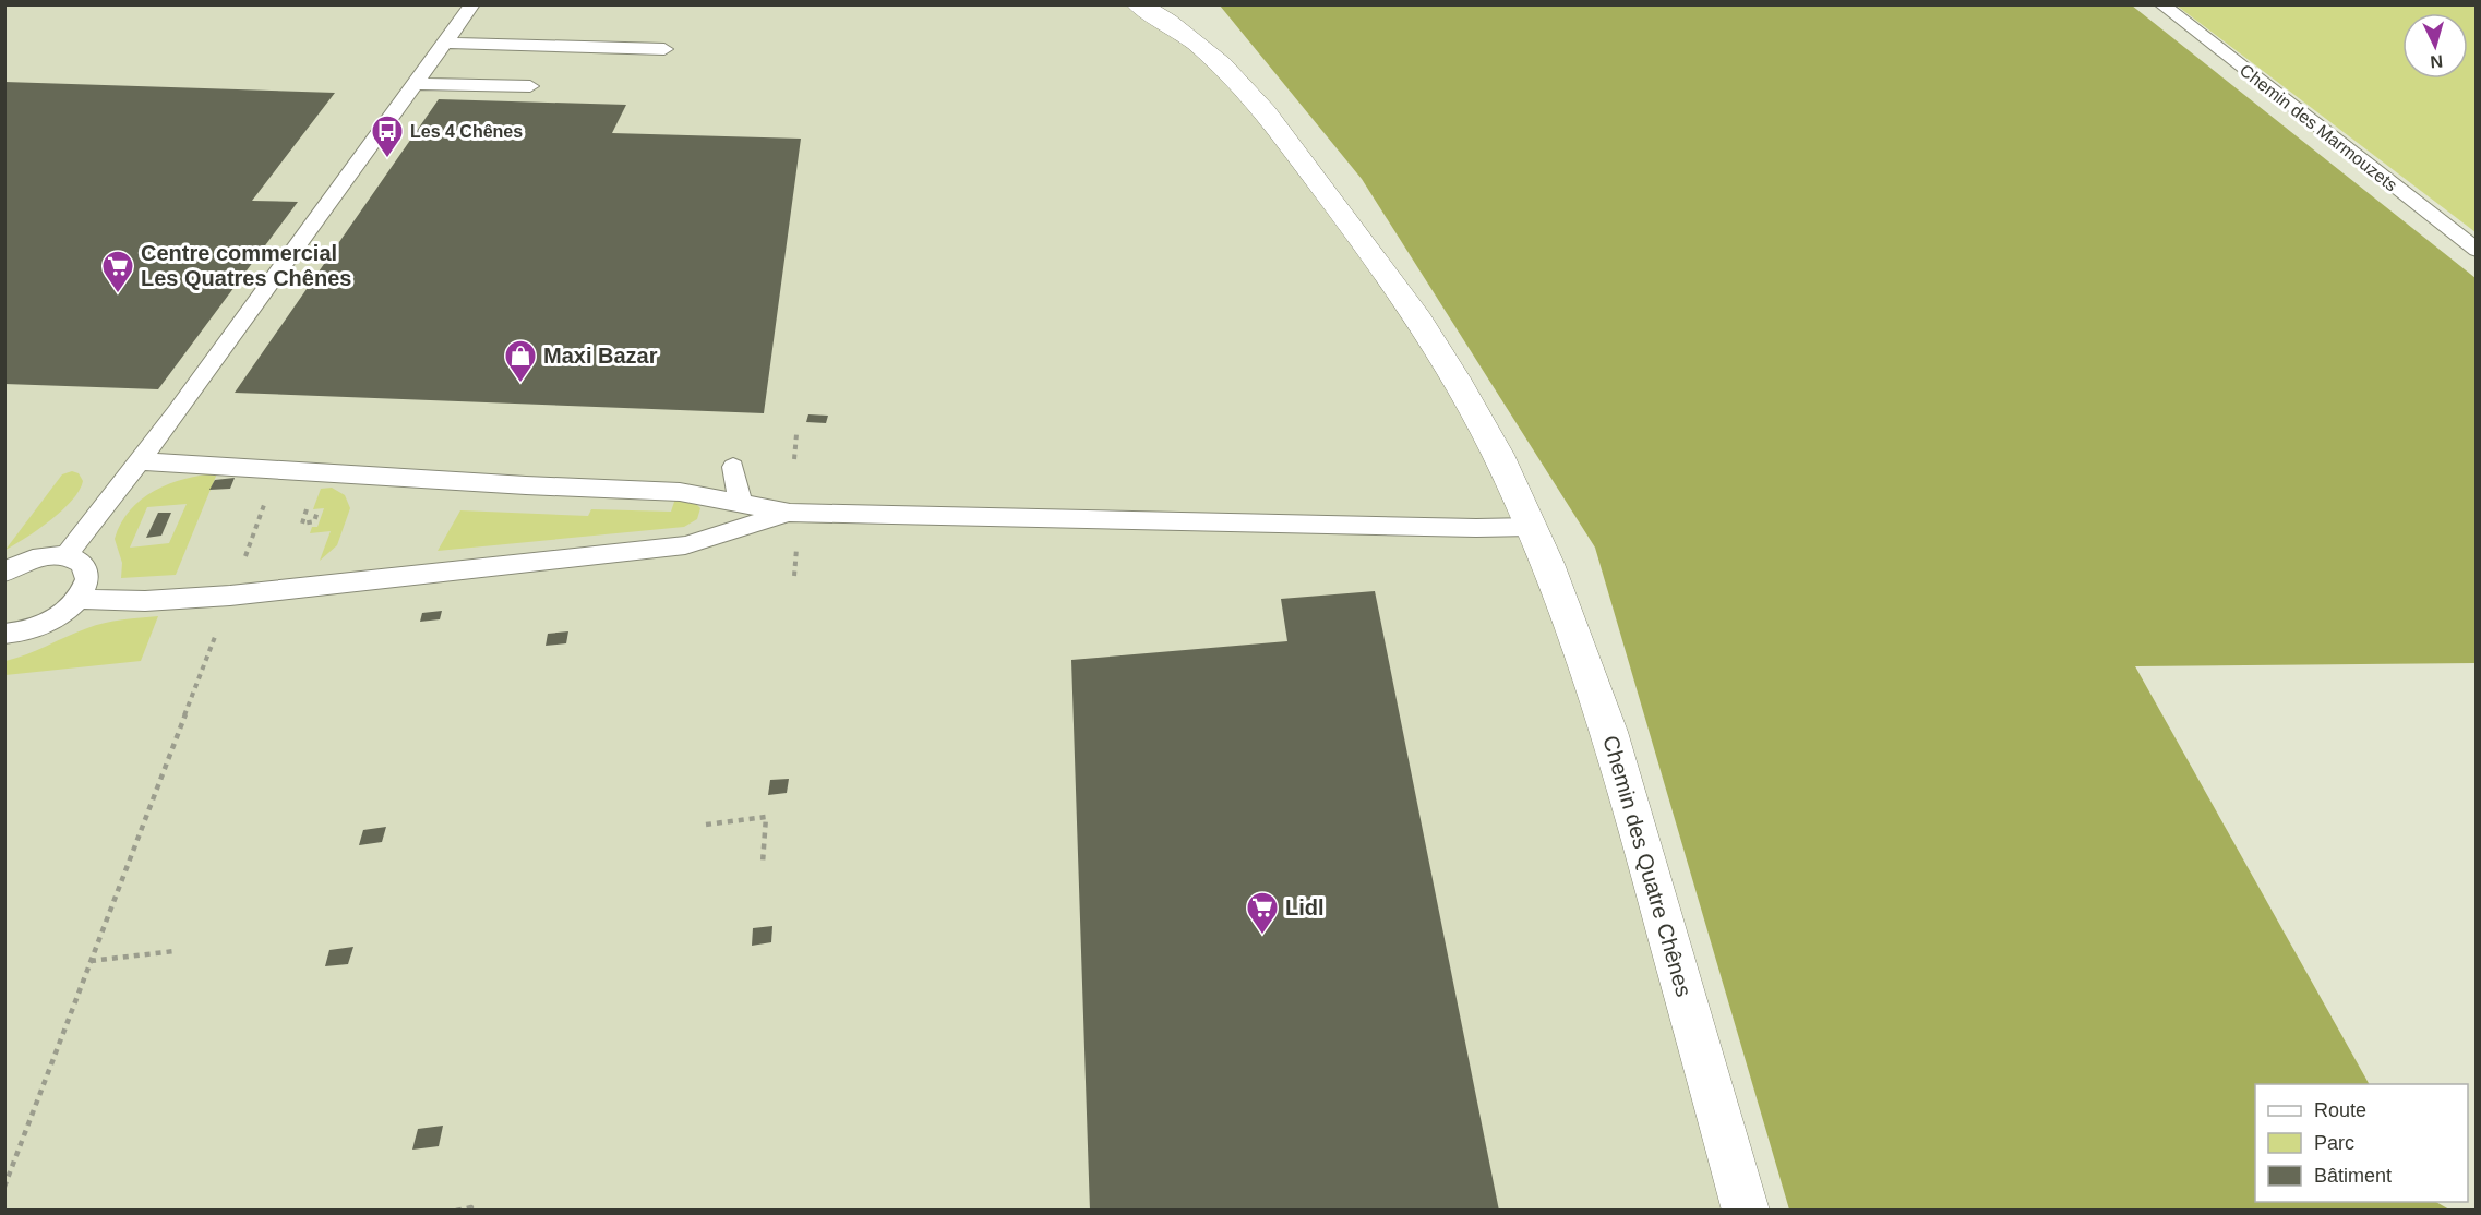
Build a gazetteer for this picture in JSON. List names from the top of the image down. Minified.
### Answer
{"streets":{"street":["Chemin des Quatre Chênes"],"lane":["Chemin des Marmouzets"]},"places":{"bus stop":["Les 4 Chênes"],"supermarket":["Centre commercial Les Quatres Chênes","Lidl"],"shop":["Maxi Bazar"]},"legend":["Route","Parc","Bâtiment"],"north":"bottom"}
